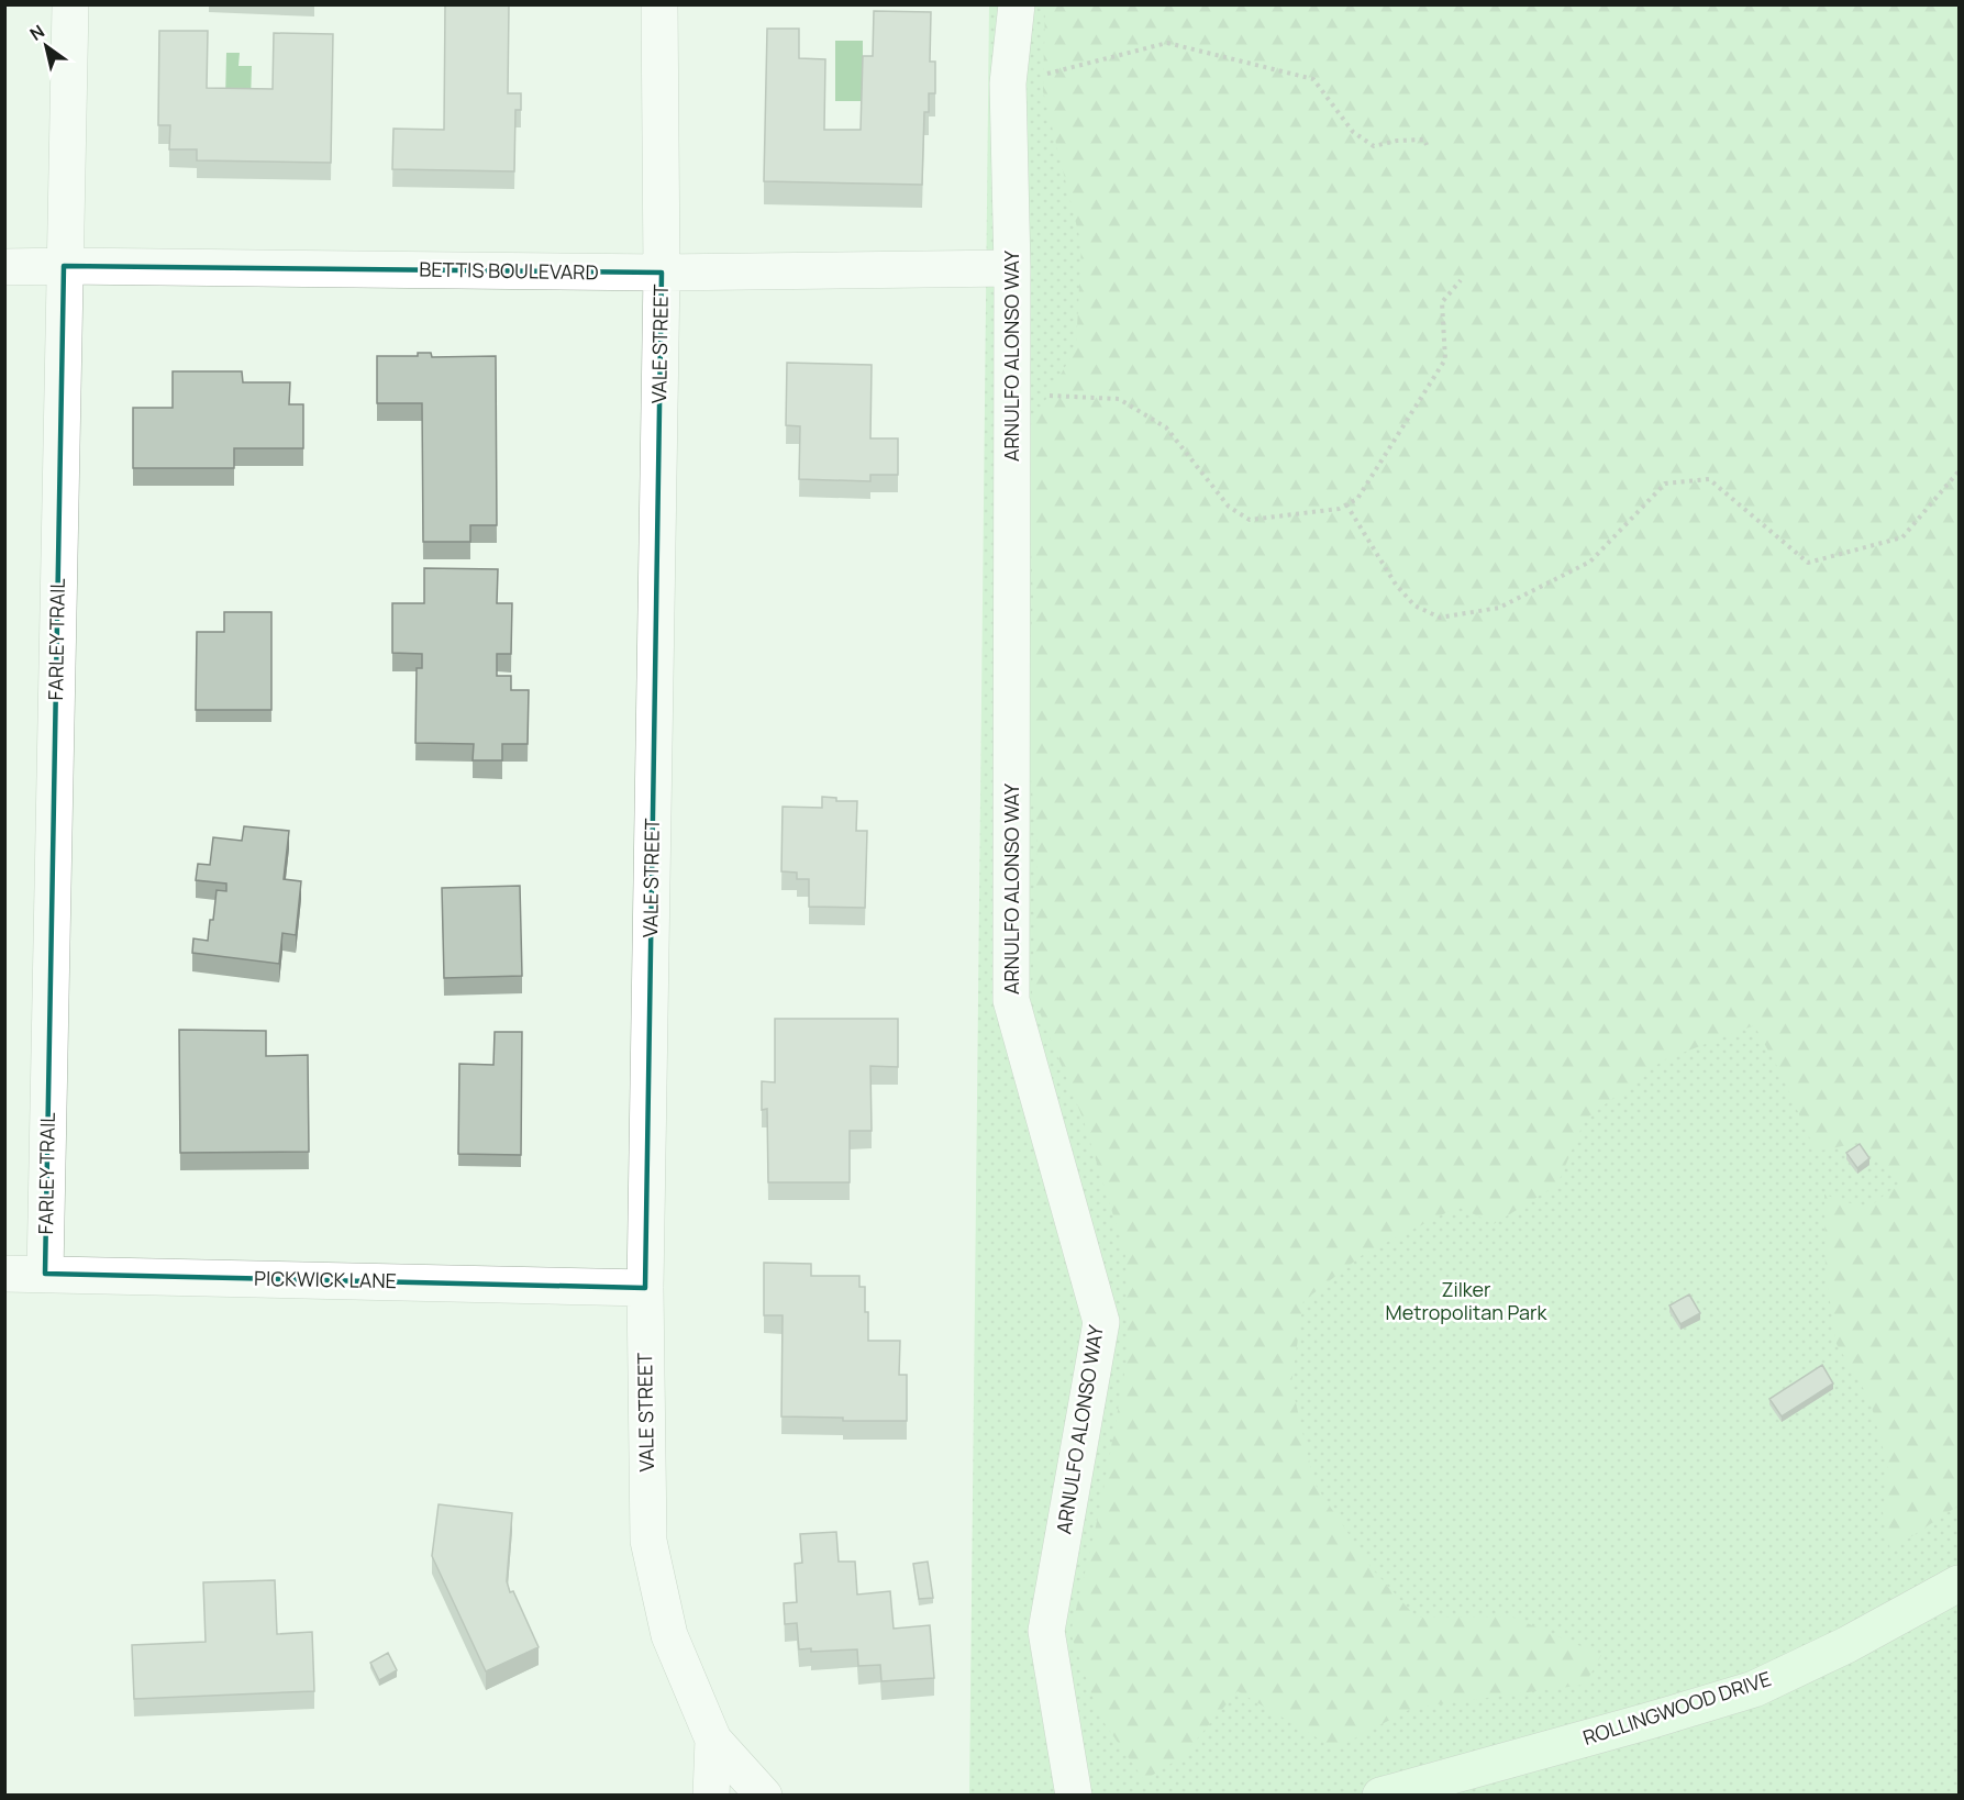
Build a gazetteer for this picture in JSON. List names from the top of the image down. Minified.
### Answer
{"streets":{"street":["BETTIS BOULEVARD","VALE STREET","ARNULFO ALONSO WAY","FARLEY TRAIL","PICKWICK LANE","ROLLINGWOOD DRIVE"]},"crossings":[["BETTIS BOULEVARD","VALE STREET"],["BETTIS BOULEVARD","ARNULFO ALONSO WAY"],["BETTIS BOULEVARD","FARLEY TRAIL"],["VALE STREET","PICKWICK LANE"],["FARLEY TRAIL","PICKWICK LANE"]],"parks":["Zilker Metropolitan Park"],"north":"top left"}
